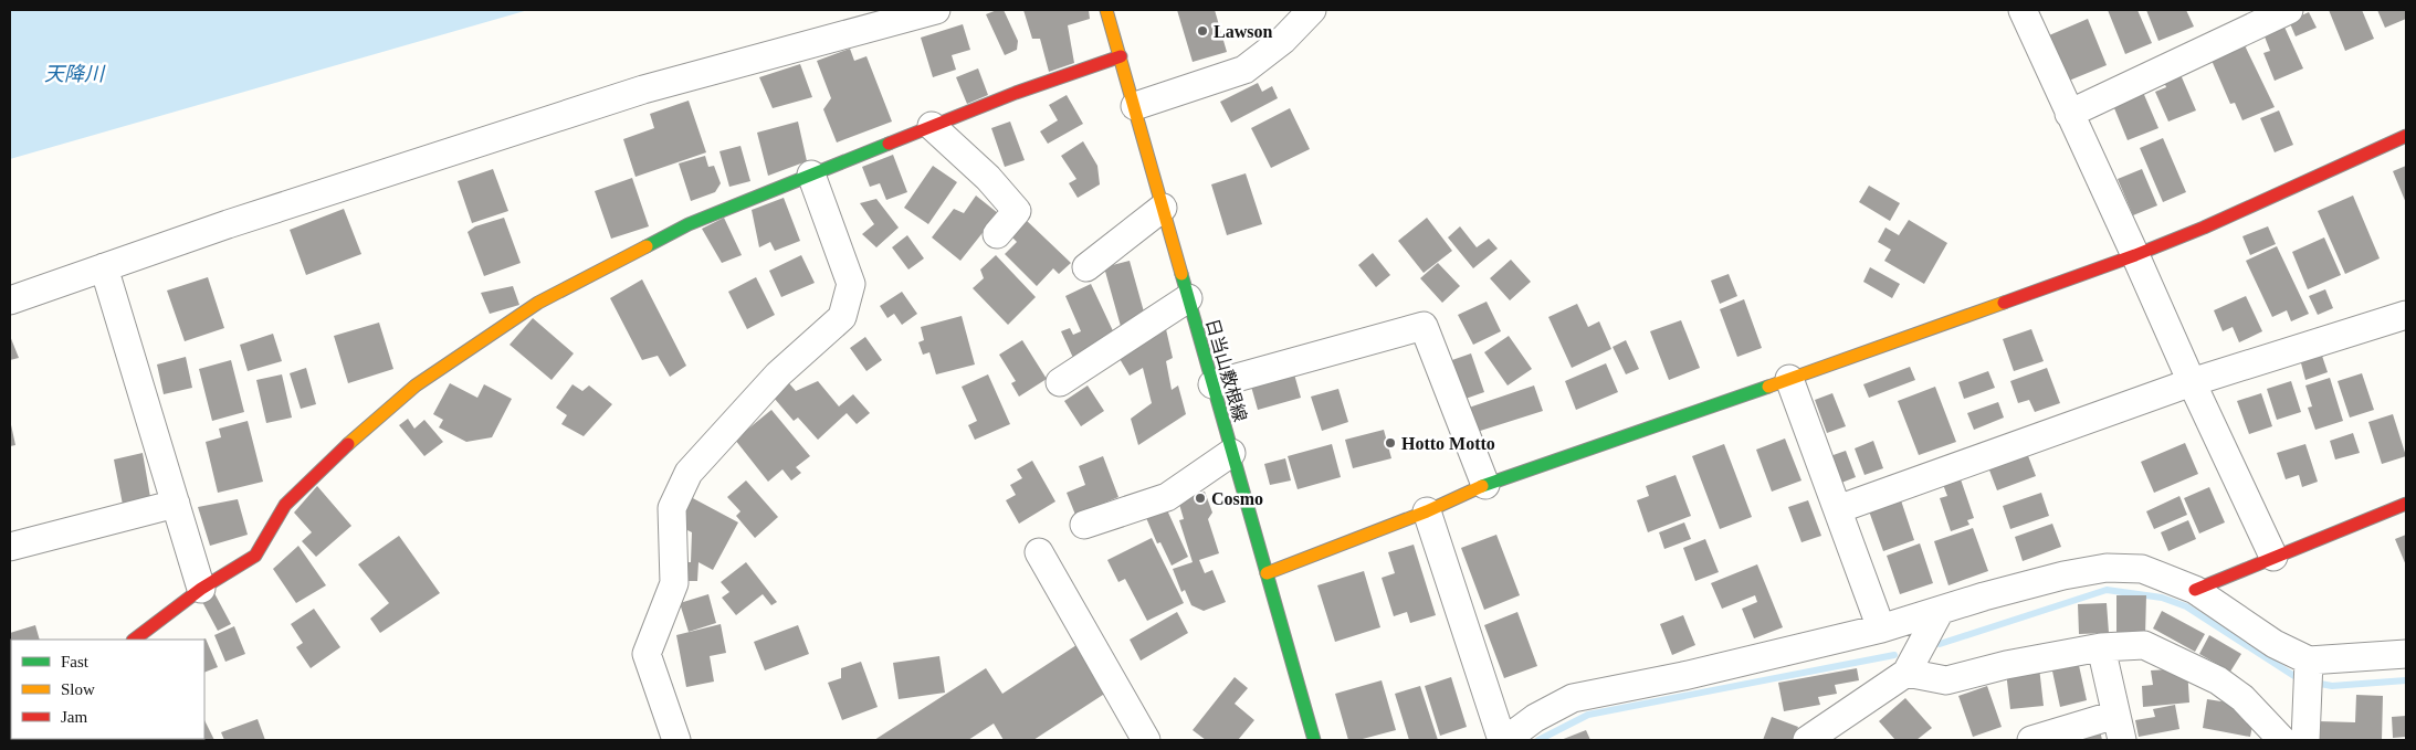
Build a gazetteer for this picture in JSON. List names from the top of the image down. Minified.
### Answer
{"streets":{"street":["日当山敷根線"]},"water":["天降川"],"places":["Lawson","Hotto Motto","Cosmo"],"legend":["Fast","Slow","Jam"]}
